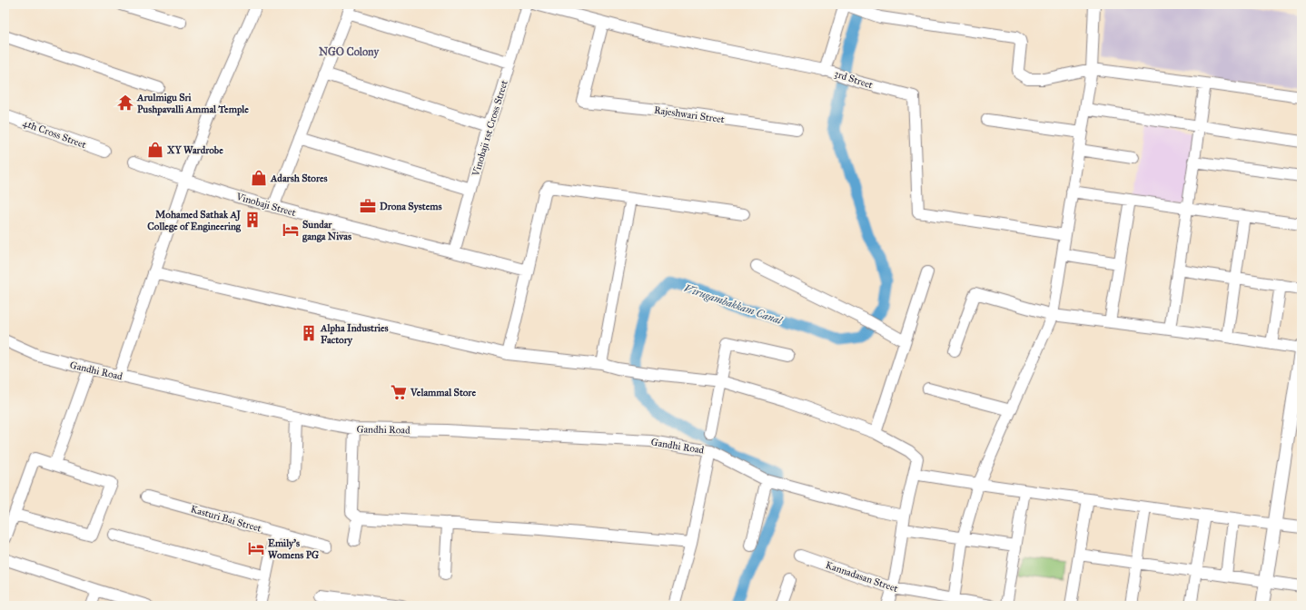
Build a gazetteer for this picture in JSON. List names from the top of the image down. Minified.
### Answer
{"streets":{"street":["3rd Street","Rajeshwari Street","Vinobaji 1st Cross Street","4th Cross Street","Vinobaji Street","Gandhi Road","Kasturi Bai Street","Kannadasan Street"]},"crossings":[["3rd Street","Rajeshwari Street"],["Vinobaji 1st Cross Street","Vinobaji Street"]],"districts":["NGO Colony"],"water":["Virugambakkam Canal"],"places":{"temple":["Arulmigu Sri Pushpavalli Ammal Temple"],"shop":["XY Wardrobe","Adarsh Stores"],"office":["Drona Systems"],"building":["Mohamed Sathak AJ College of Engineering","Alpha Industries Factory"],"hotel":["Sundar ganga Nivas","Emily's Womens PG"],"supermarket":["Velammal Store"]}}
